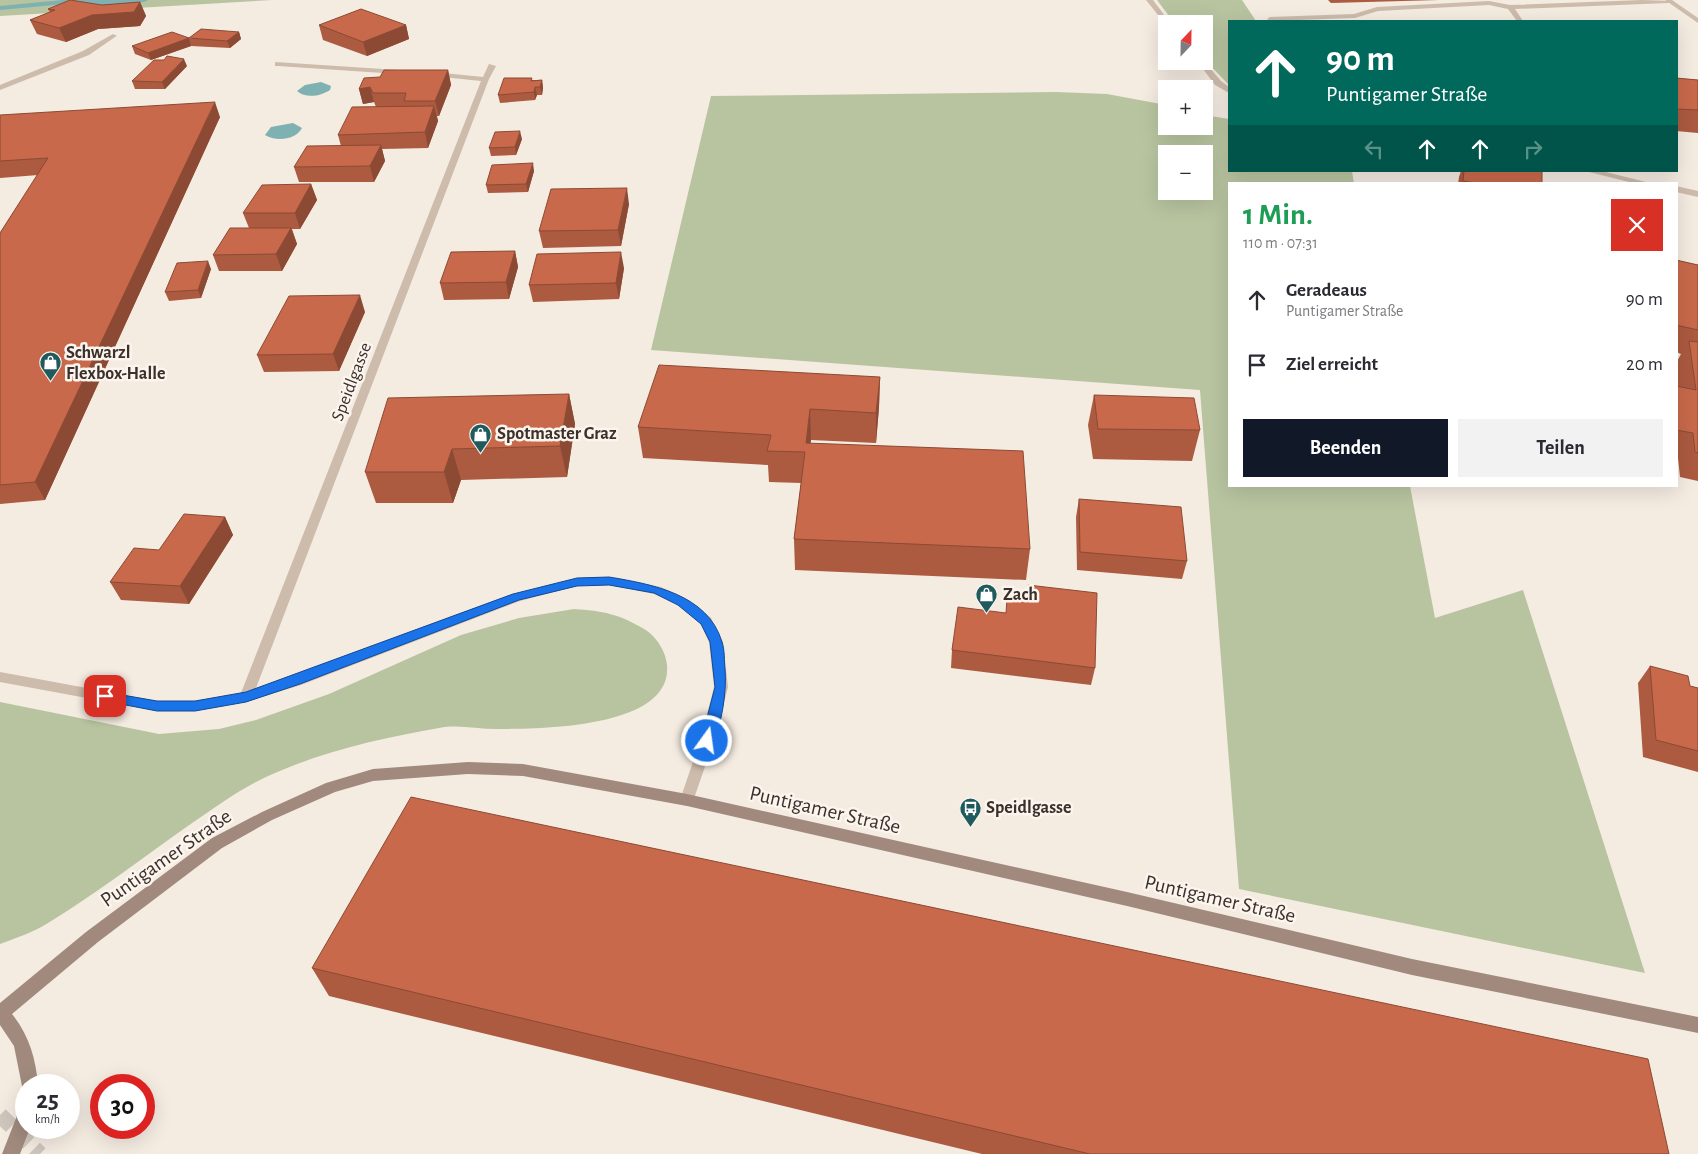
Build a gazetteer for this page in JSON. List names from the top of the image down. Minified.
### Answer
{"streets":{"main road":["Puntigamer Straße"],"street":["Speidlgasse"]},"places":{"shop":["Schwarzl Flexbox-Halle","Spotmaster Graz","Zach"],"bus stop":["Speidlgasse"]},"north":"top","page":{"map_buttons":["+","−"],"turn":["90 m","Puntigamer Straße"],"heading":["1 Min.","110 m · 07:31"],"list":[{"name":"Geradeaus","note":"Puntigamer Straße","value":"90 m"},{"name":"Ziel erreicht","value":"20 m"}],"buttons":["Beenden","Teilen"],"speed":"25 km/h","limit":"30"}}
